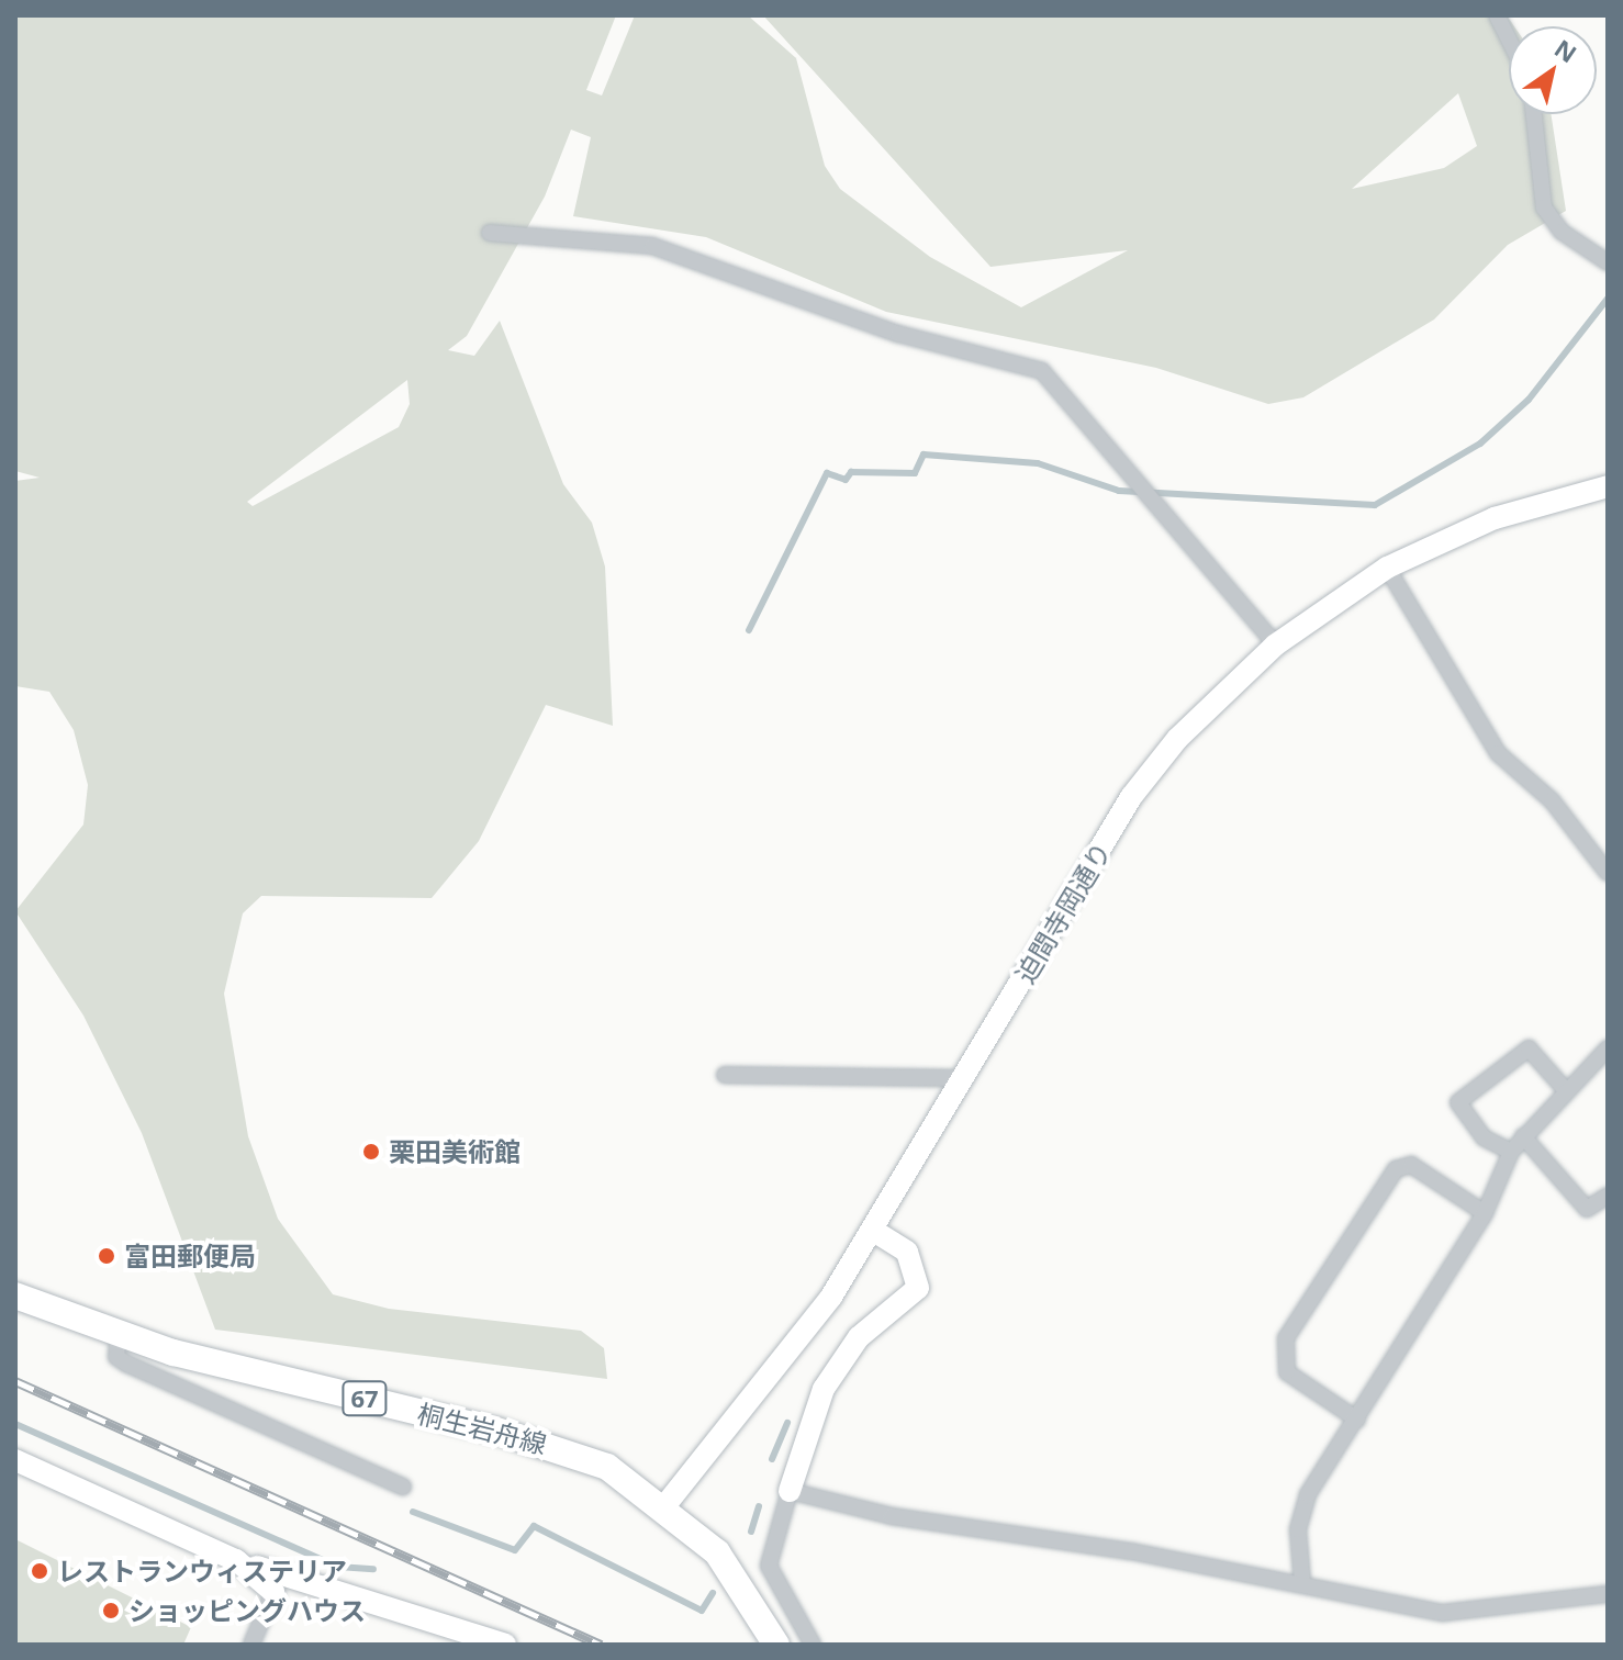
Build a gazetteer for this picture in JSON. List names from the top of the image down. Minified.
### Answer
{"streets":{"main road":["67","桐生岩舟線"],"street":["迫間寺岡通り"]},"crossings":[["迫間寺岡通り","桐生岩舟線"]],"places":["栗田美術館","富田郵便局","レストランウィステリア","ショッピングハウス"],"north":"top right"}
